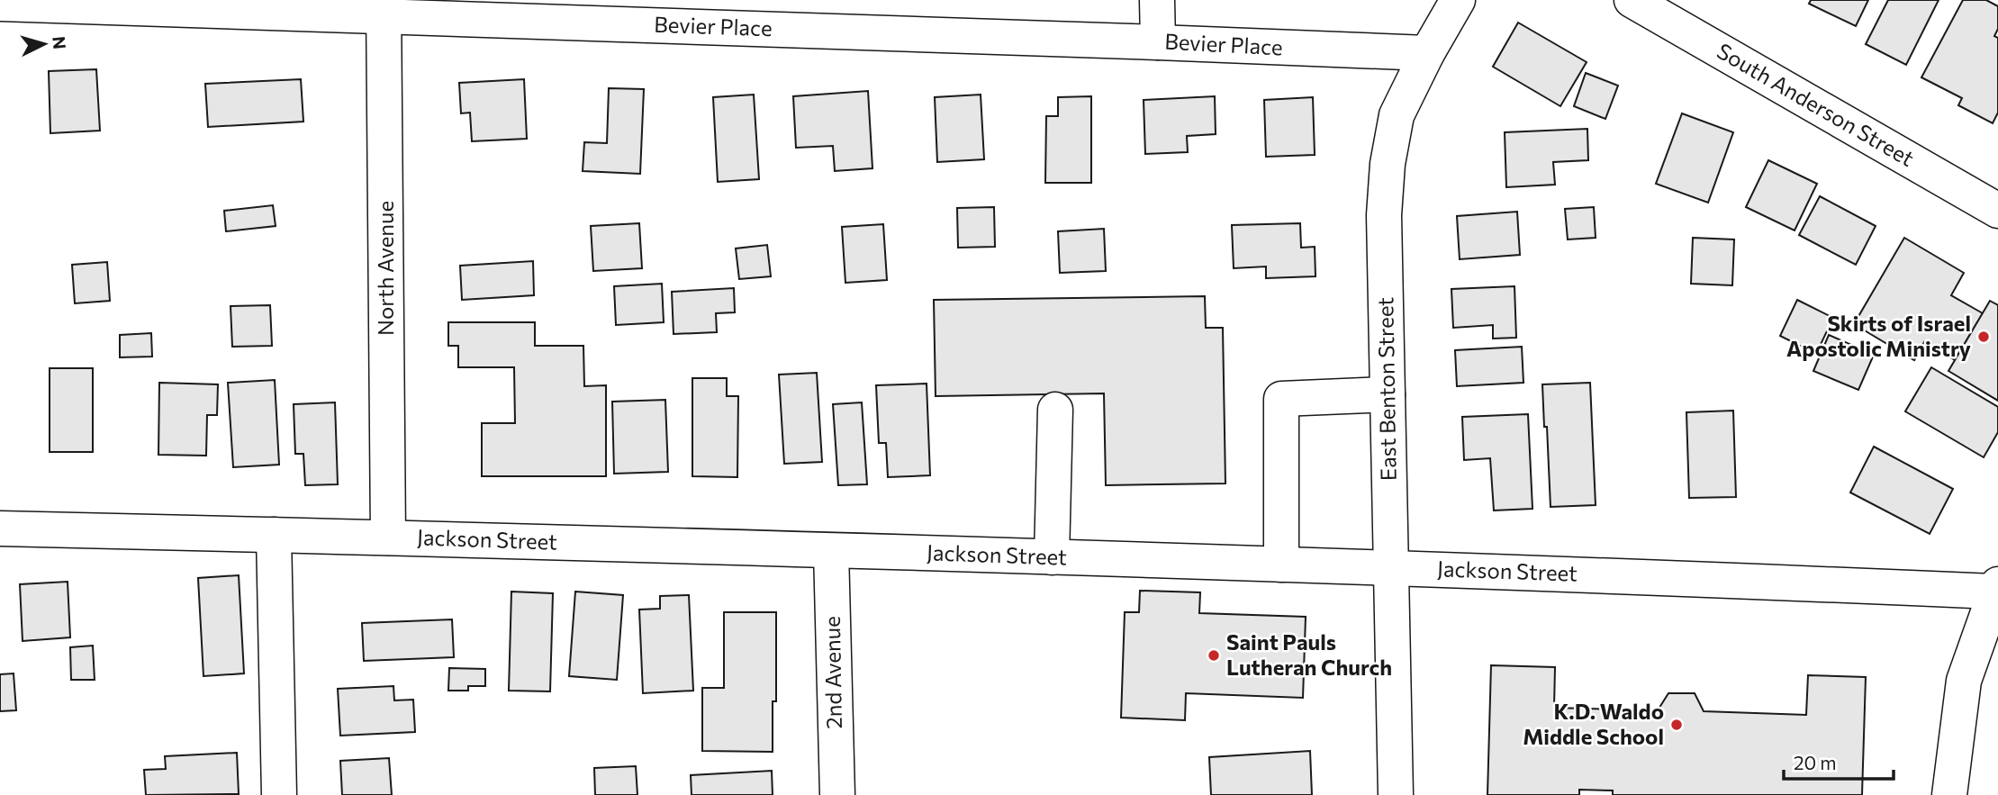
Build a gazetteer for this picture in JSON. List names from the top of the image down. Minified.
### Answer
{"streets":{"street":["Bevier Place","South Anderson Street","North Avenue","East Benton Street","Jackson Street","2nd Avenue"]},"crossings":[["Bevier Place","North Avenue"],["Bevier Place","East Benton Street"],["North Avenue","Jackson Street"],["East Benton Street","Jackson Street"],["Jackson Street","2nd Avenue"]],"places":["Skirts of Israel Apostolic Ministry","Saint Pauls Lutheran Church","K.D. Waldo Middle School"],"scale_bar":"20 m","north":"right"}
